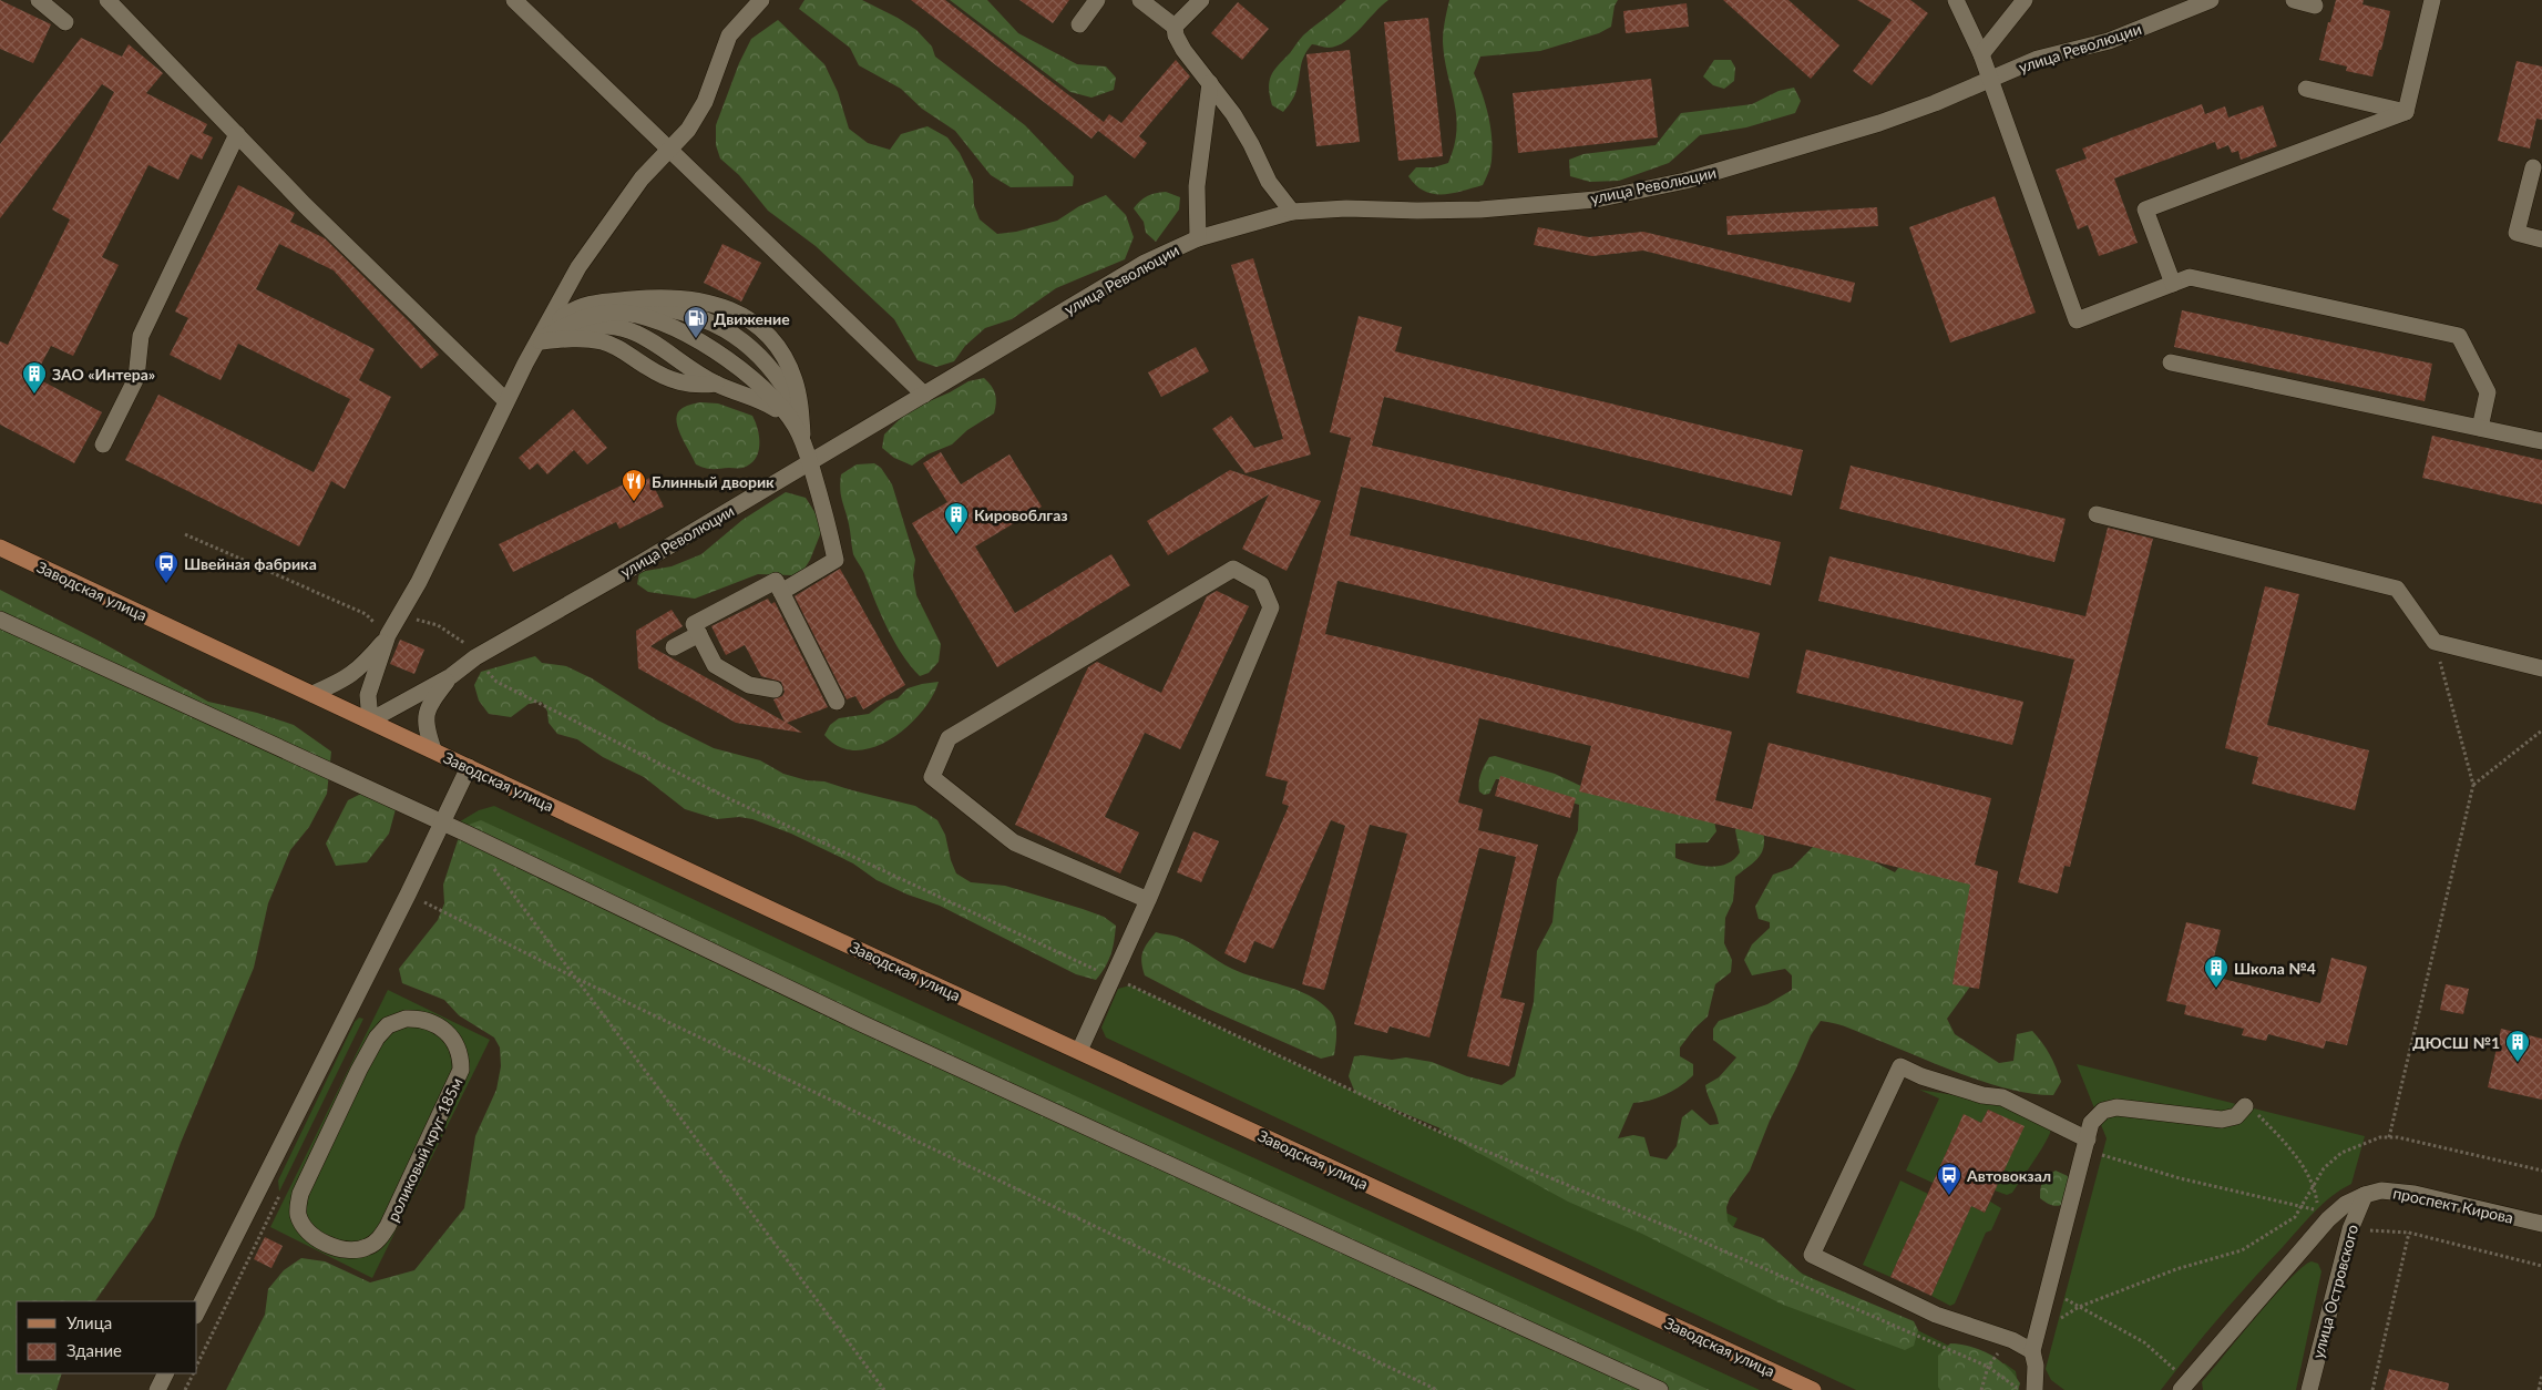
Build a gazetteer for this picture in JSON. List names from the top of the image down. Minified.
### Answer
{"streets":{"main road":["Заводская улица"],"street":["улица Революции","роликовый круг 185м","проспект Кирова","улица Островского"]},"crossings":[["улица Революции","Заводская улица"],["проспект Кирова","улица Островского"]],"places":{"fuel station":["Движение"],"building":["ЗАО «Интера»","Кировоблгаз","Школа №4","ДЮСШ №1"],"restaurant":["Блинный дворик"],"bus stop":["Швейная фабрика","Автовокзал"]},"legend":["Улица","Здание"]}
